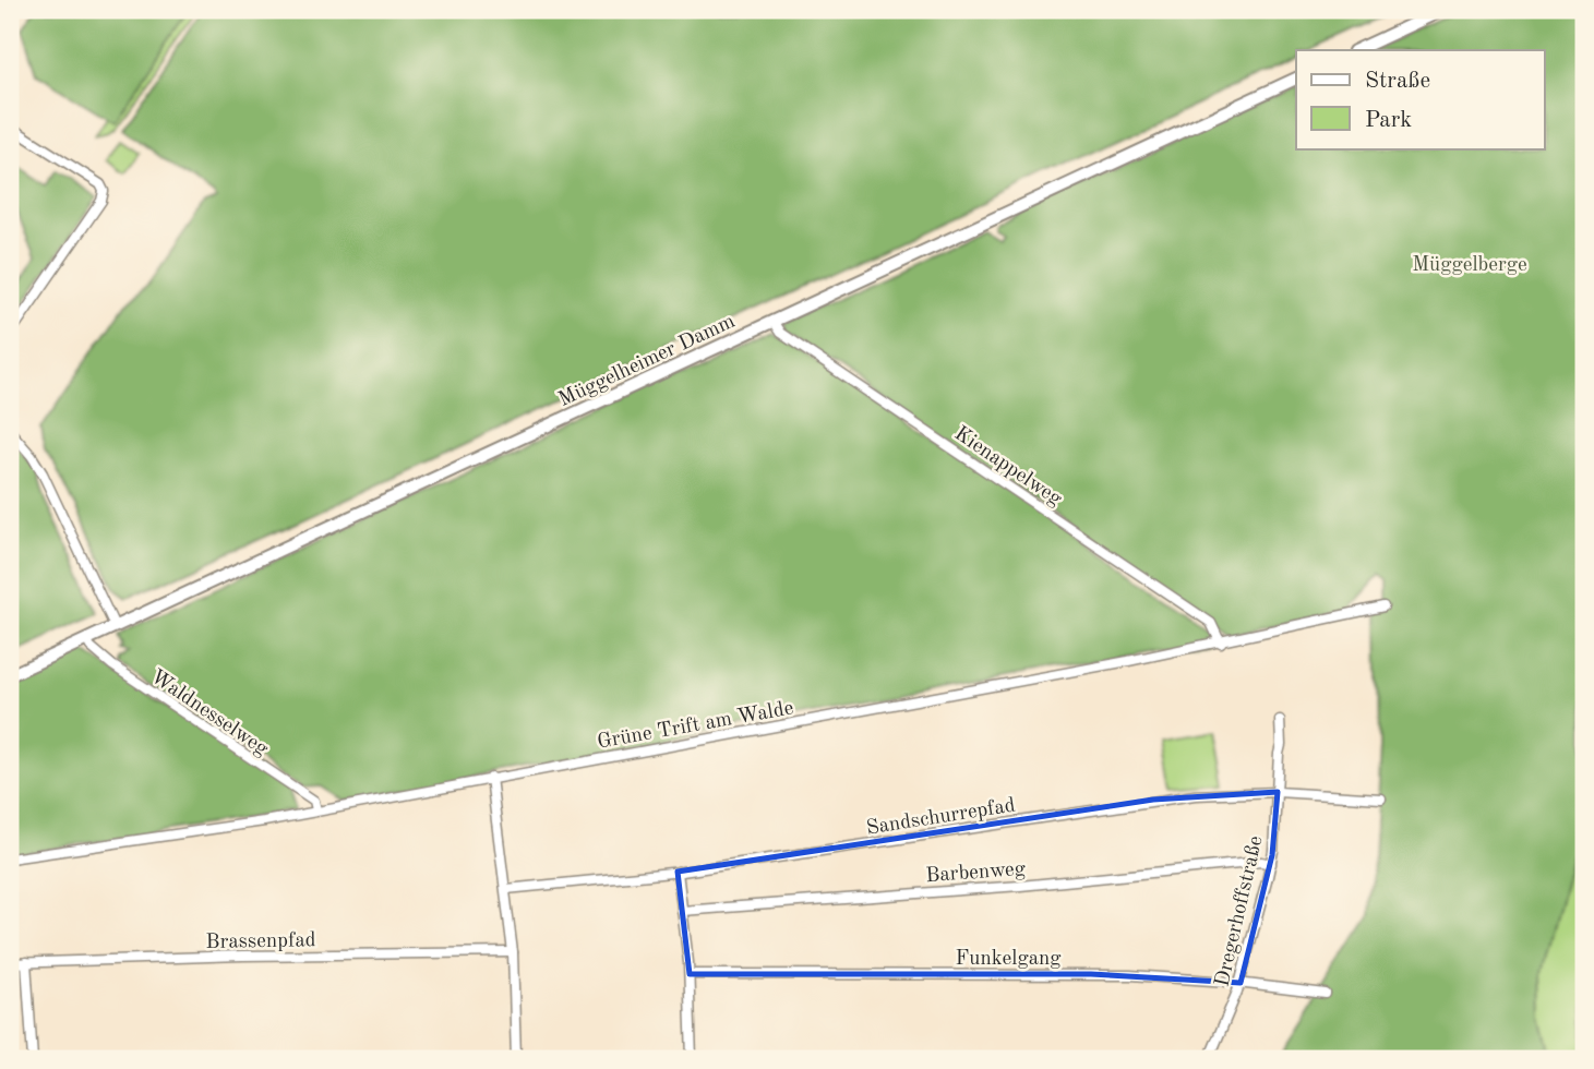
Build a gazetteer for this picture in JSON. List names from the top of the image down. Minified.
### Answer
{"streets":{"main road":["Müggelheimer Damm"],"street":["Kienappelweg","Waldnesselweg","Grüne Trift am Walde","Sandschurrepfad","Barbenweg","Dregerhoffstraße","Brassenpfad","Funkelgang"]},"crossings":[["Müggelheimer Damm","Kienappelweg"],["Müggelheimer Damm","Waldnesselweg"],["Kienappelweg","Grüne Trift am Walde"],["Waldnesselweg","Grüne Trift am Walde"],["Sandschurrepfad","Dregerhoffstraße"],["Barbenweg","Dregerhoffstraße"],["Dregerhoffstraße","Funkelgang"]],"parks":["Müggelberge"],"legend":["Straße","Park"]}
